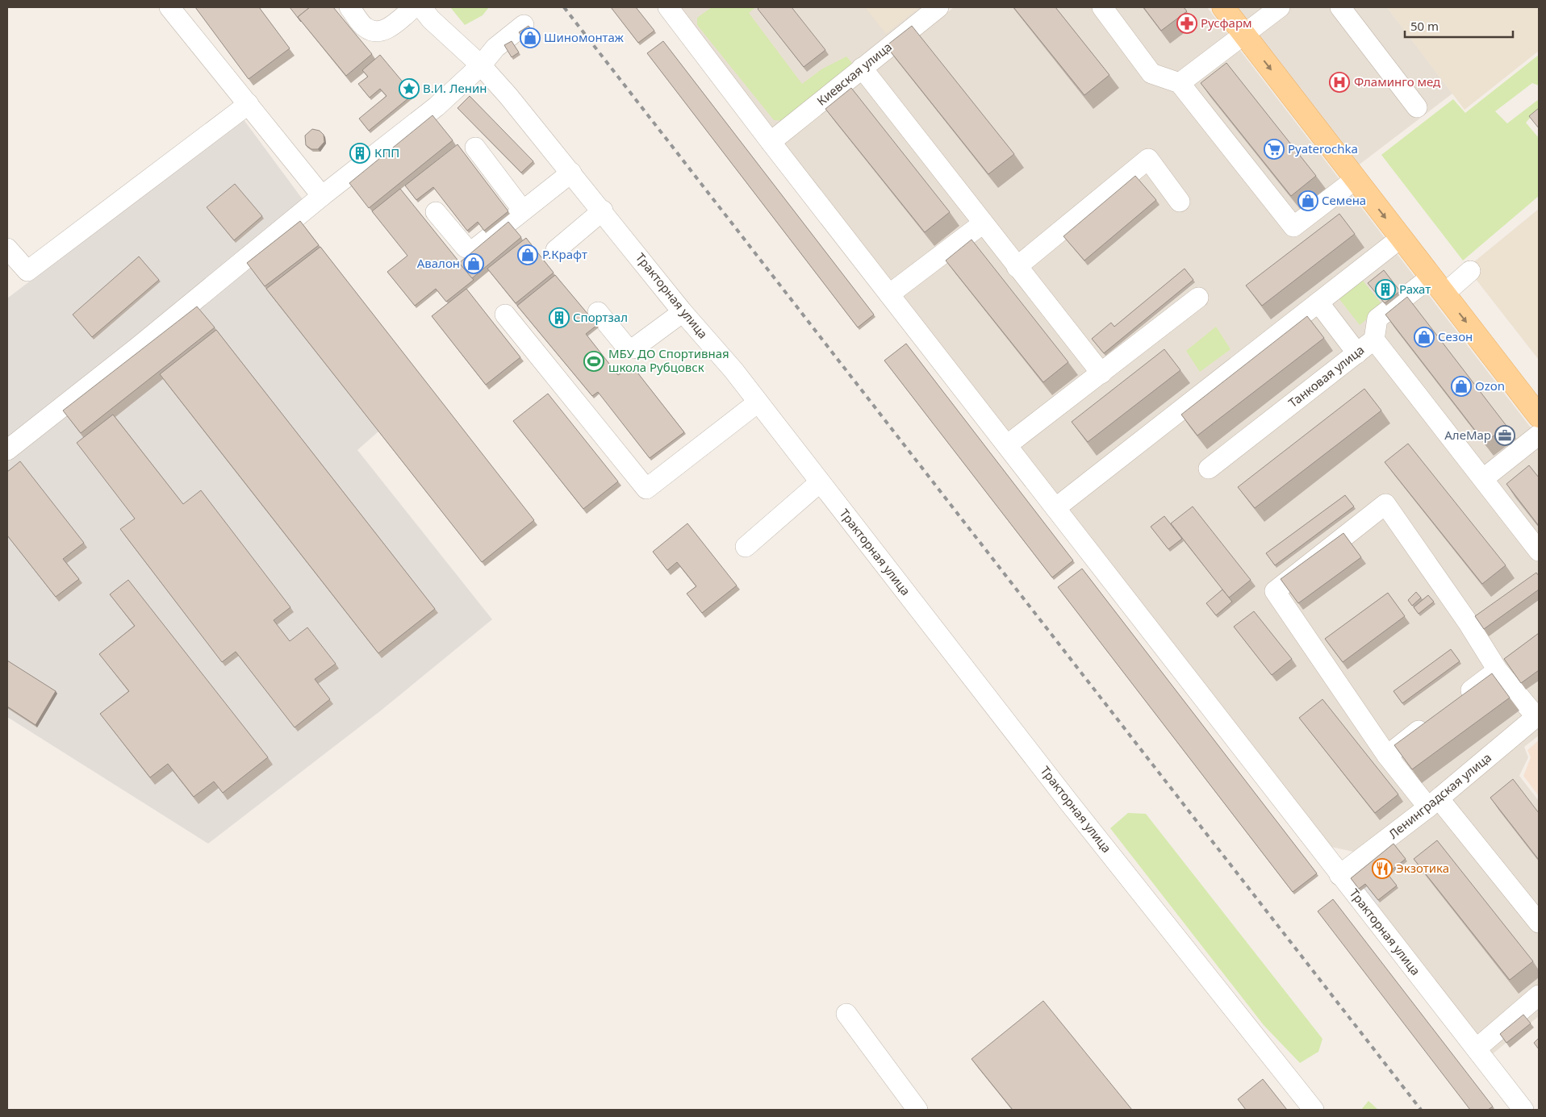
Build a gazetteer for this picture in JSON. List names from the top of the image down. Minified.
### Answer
{"streets":{"street":["Киевская улица","Тракторная улица","Танковая улица","Ленинградская улица"]},"crossings":[["Киевская улица","Тракторная улица"],["Тракторная улица","Ленинградская улица"]],"places":{"pharmacy":["Русфарм"],"shop":["Шиномонтаж","Семена","Р.Крафт","Авалон","Сезон","Ozon"],"hospital":["Фламинго мед"],"place":["В.И. Ленин"],"supermarket":["Pyaterochka"],"building":["КПП","Рахат","Спортзал"],"sports":["МБУ ДО Спортивная школа Рубцовск"],"office":["АлеМар"],"restaurant":["Экзотика"]},"scale_bar":"50 m"}
